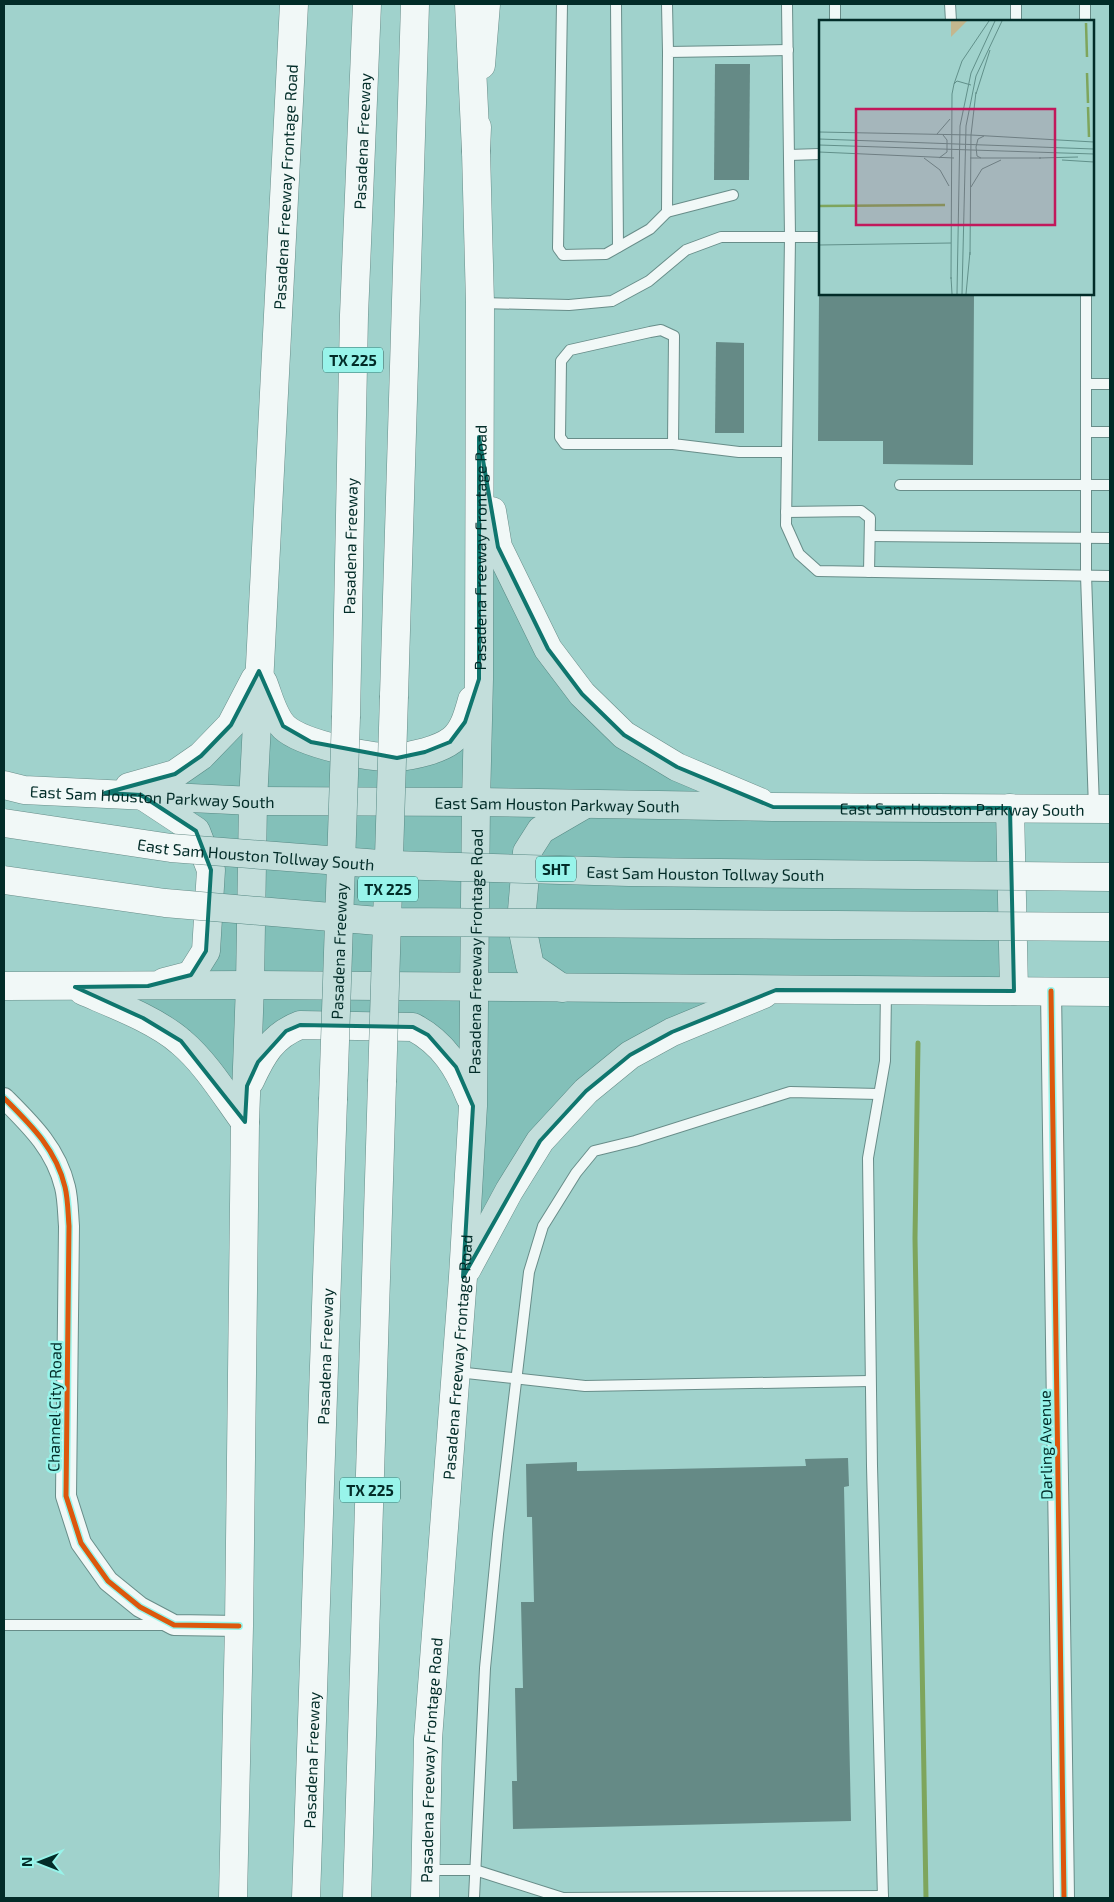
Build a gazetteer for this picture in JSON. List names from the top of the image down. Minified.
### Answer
{"streets":{"main road":["Pasadena Freeway","Pasadena Freeway Frontage Road","TX 225","East Sam Houston Parkway South","East Sam Houston Tollway South","SHT"],"street":["Channel City Road","Darling Avenue"]},"crossings":[["Pasadena Freeway Frontage Road","East Sam Houston Parkway South"],["Pasadena Freeway Frontage Road","Channel City Road"]],"north":"left"}
